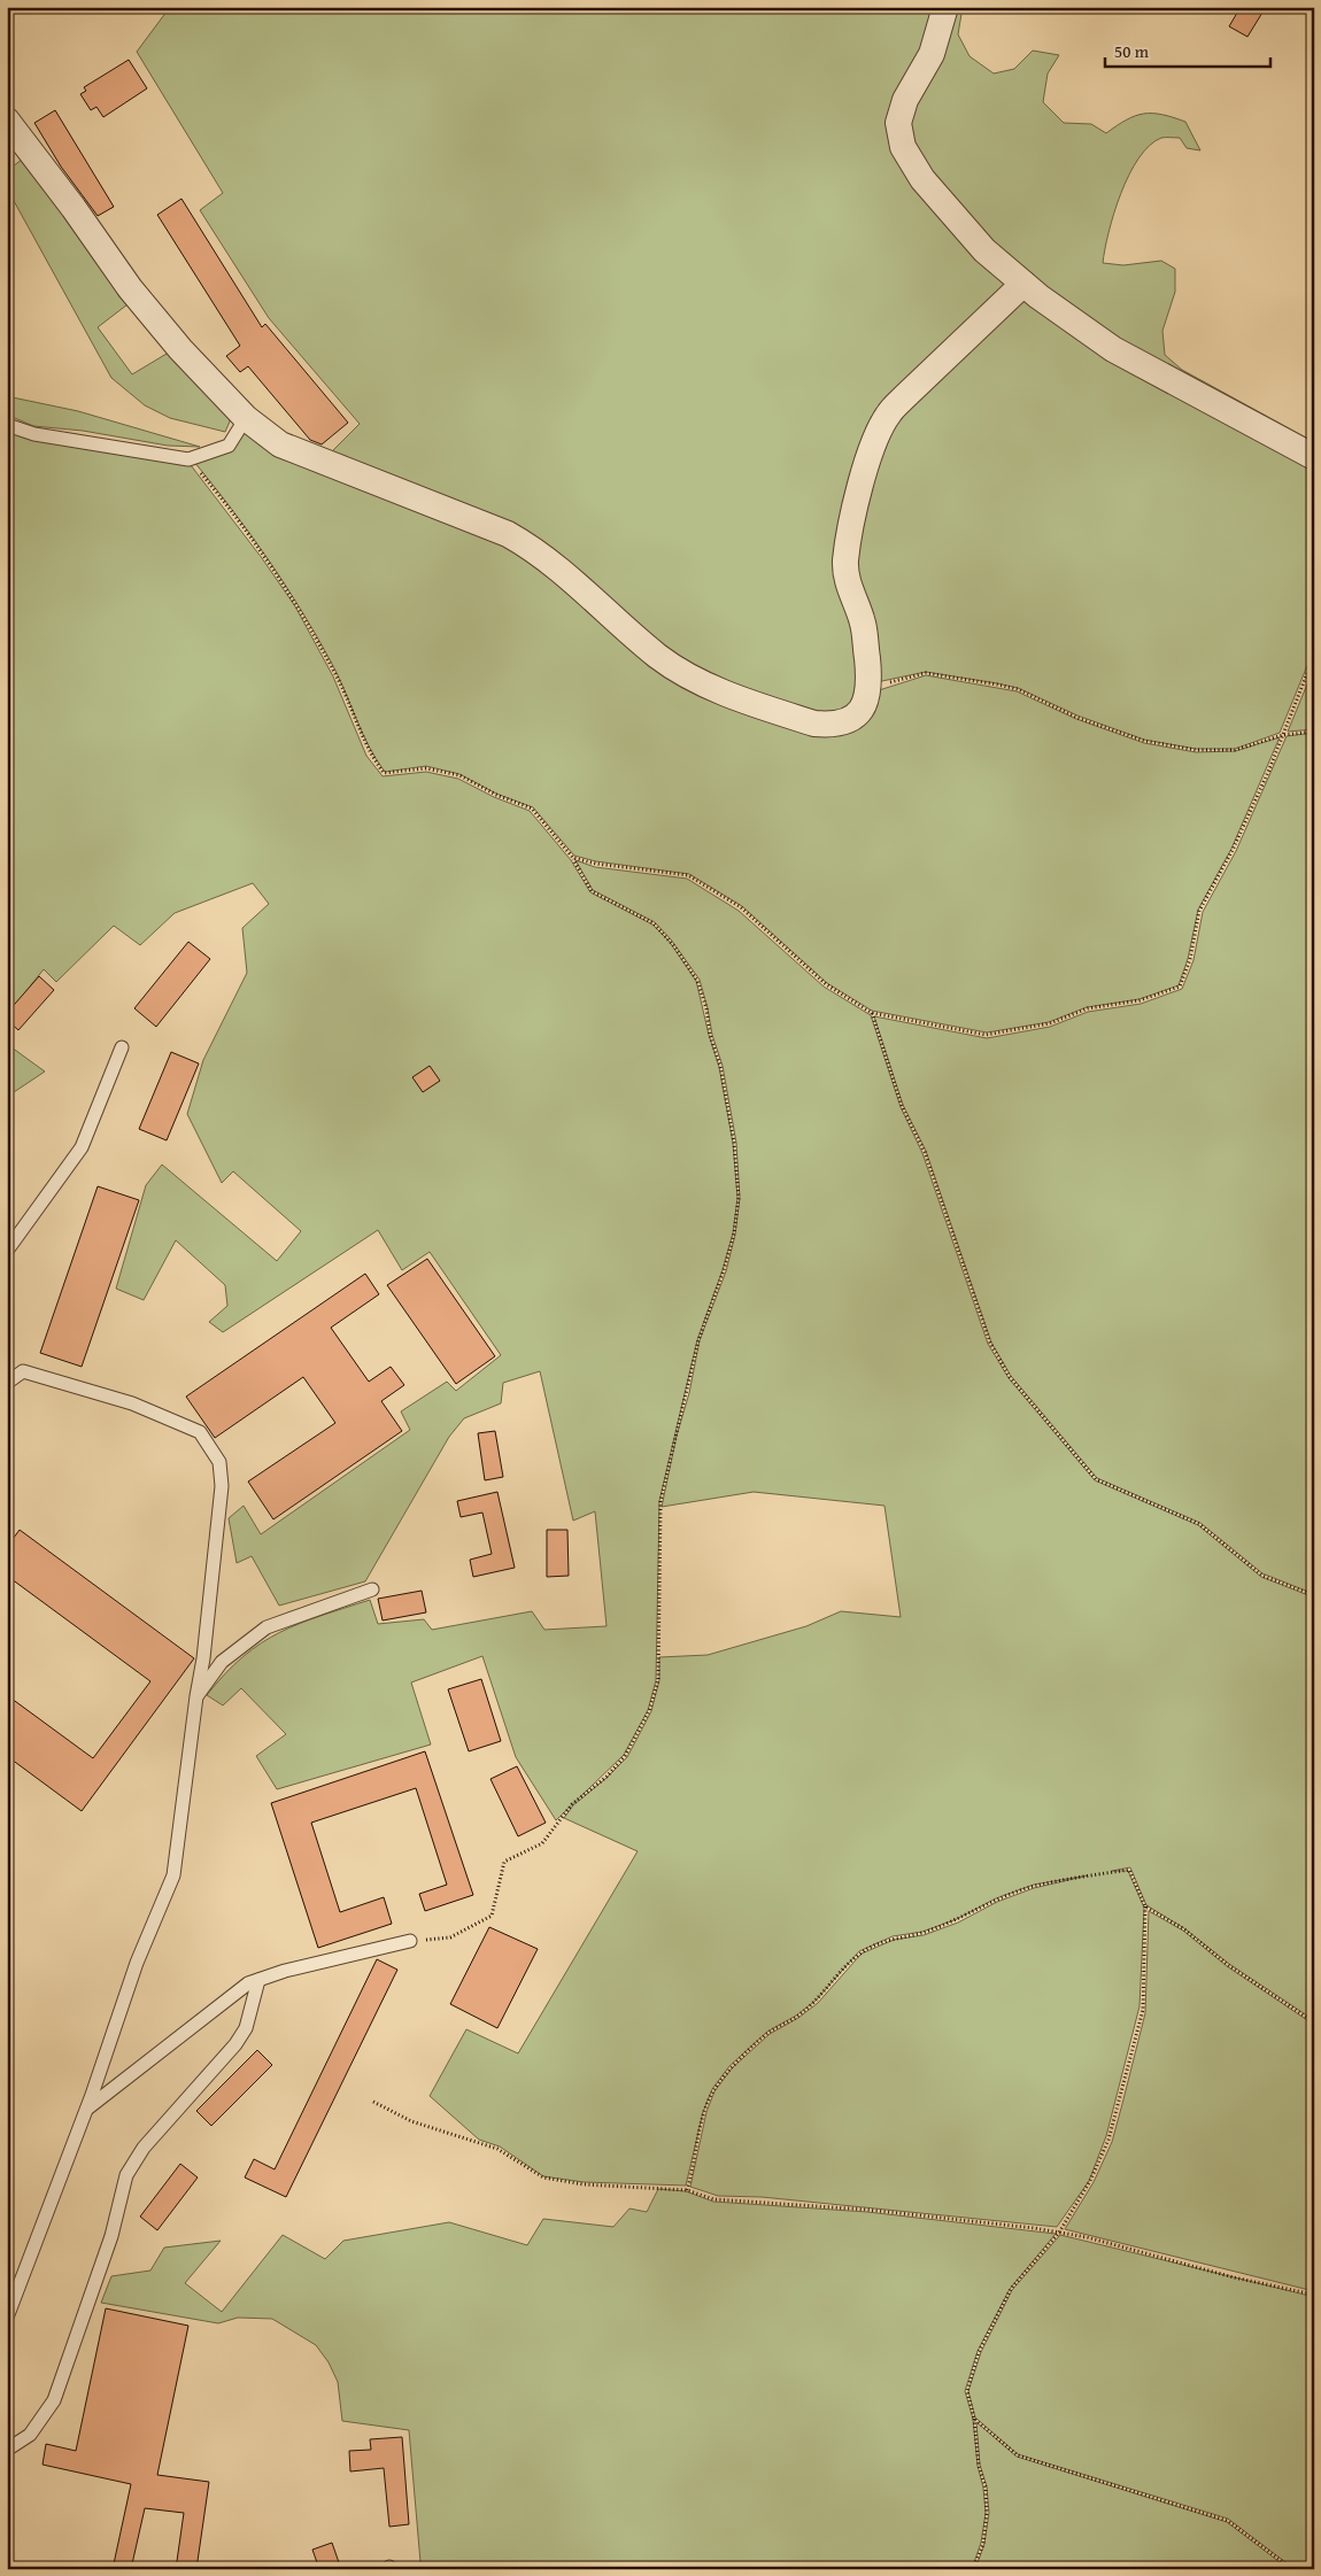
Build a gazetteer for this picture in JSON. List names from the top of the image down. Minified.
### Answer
{"scale_bar":"50 m"}
